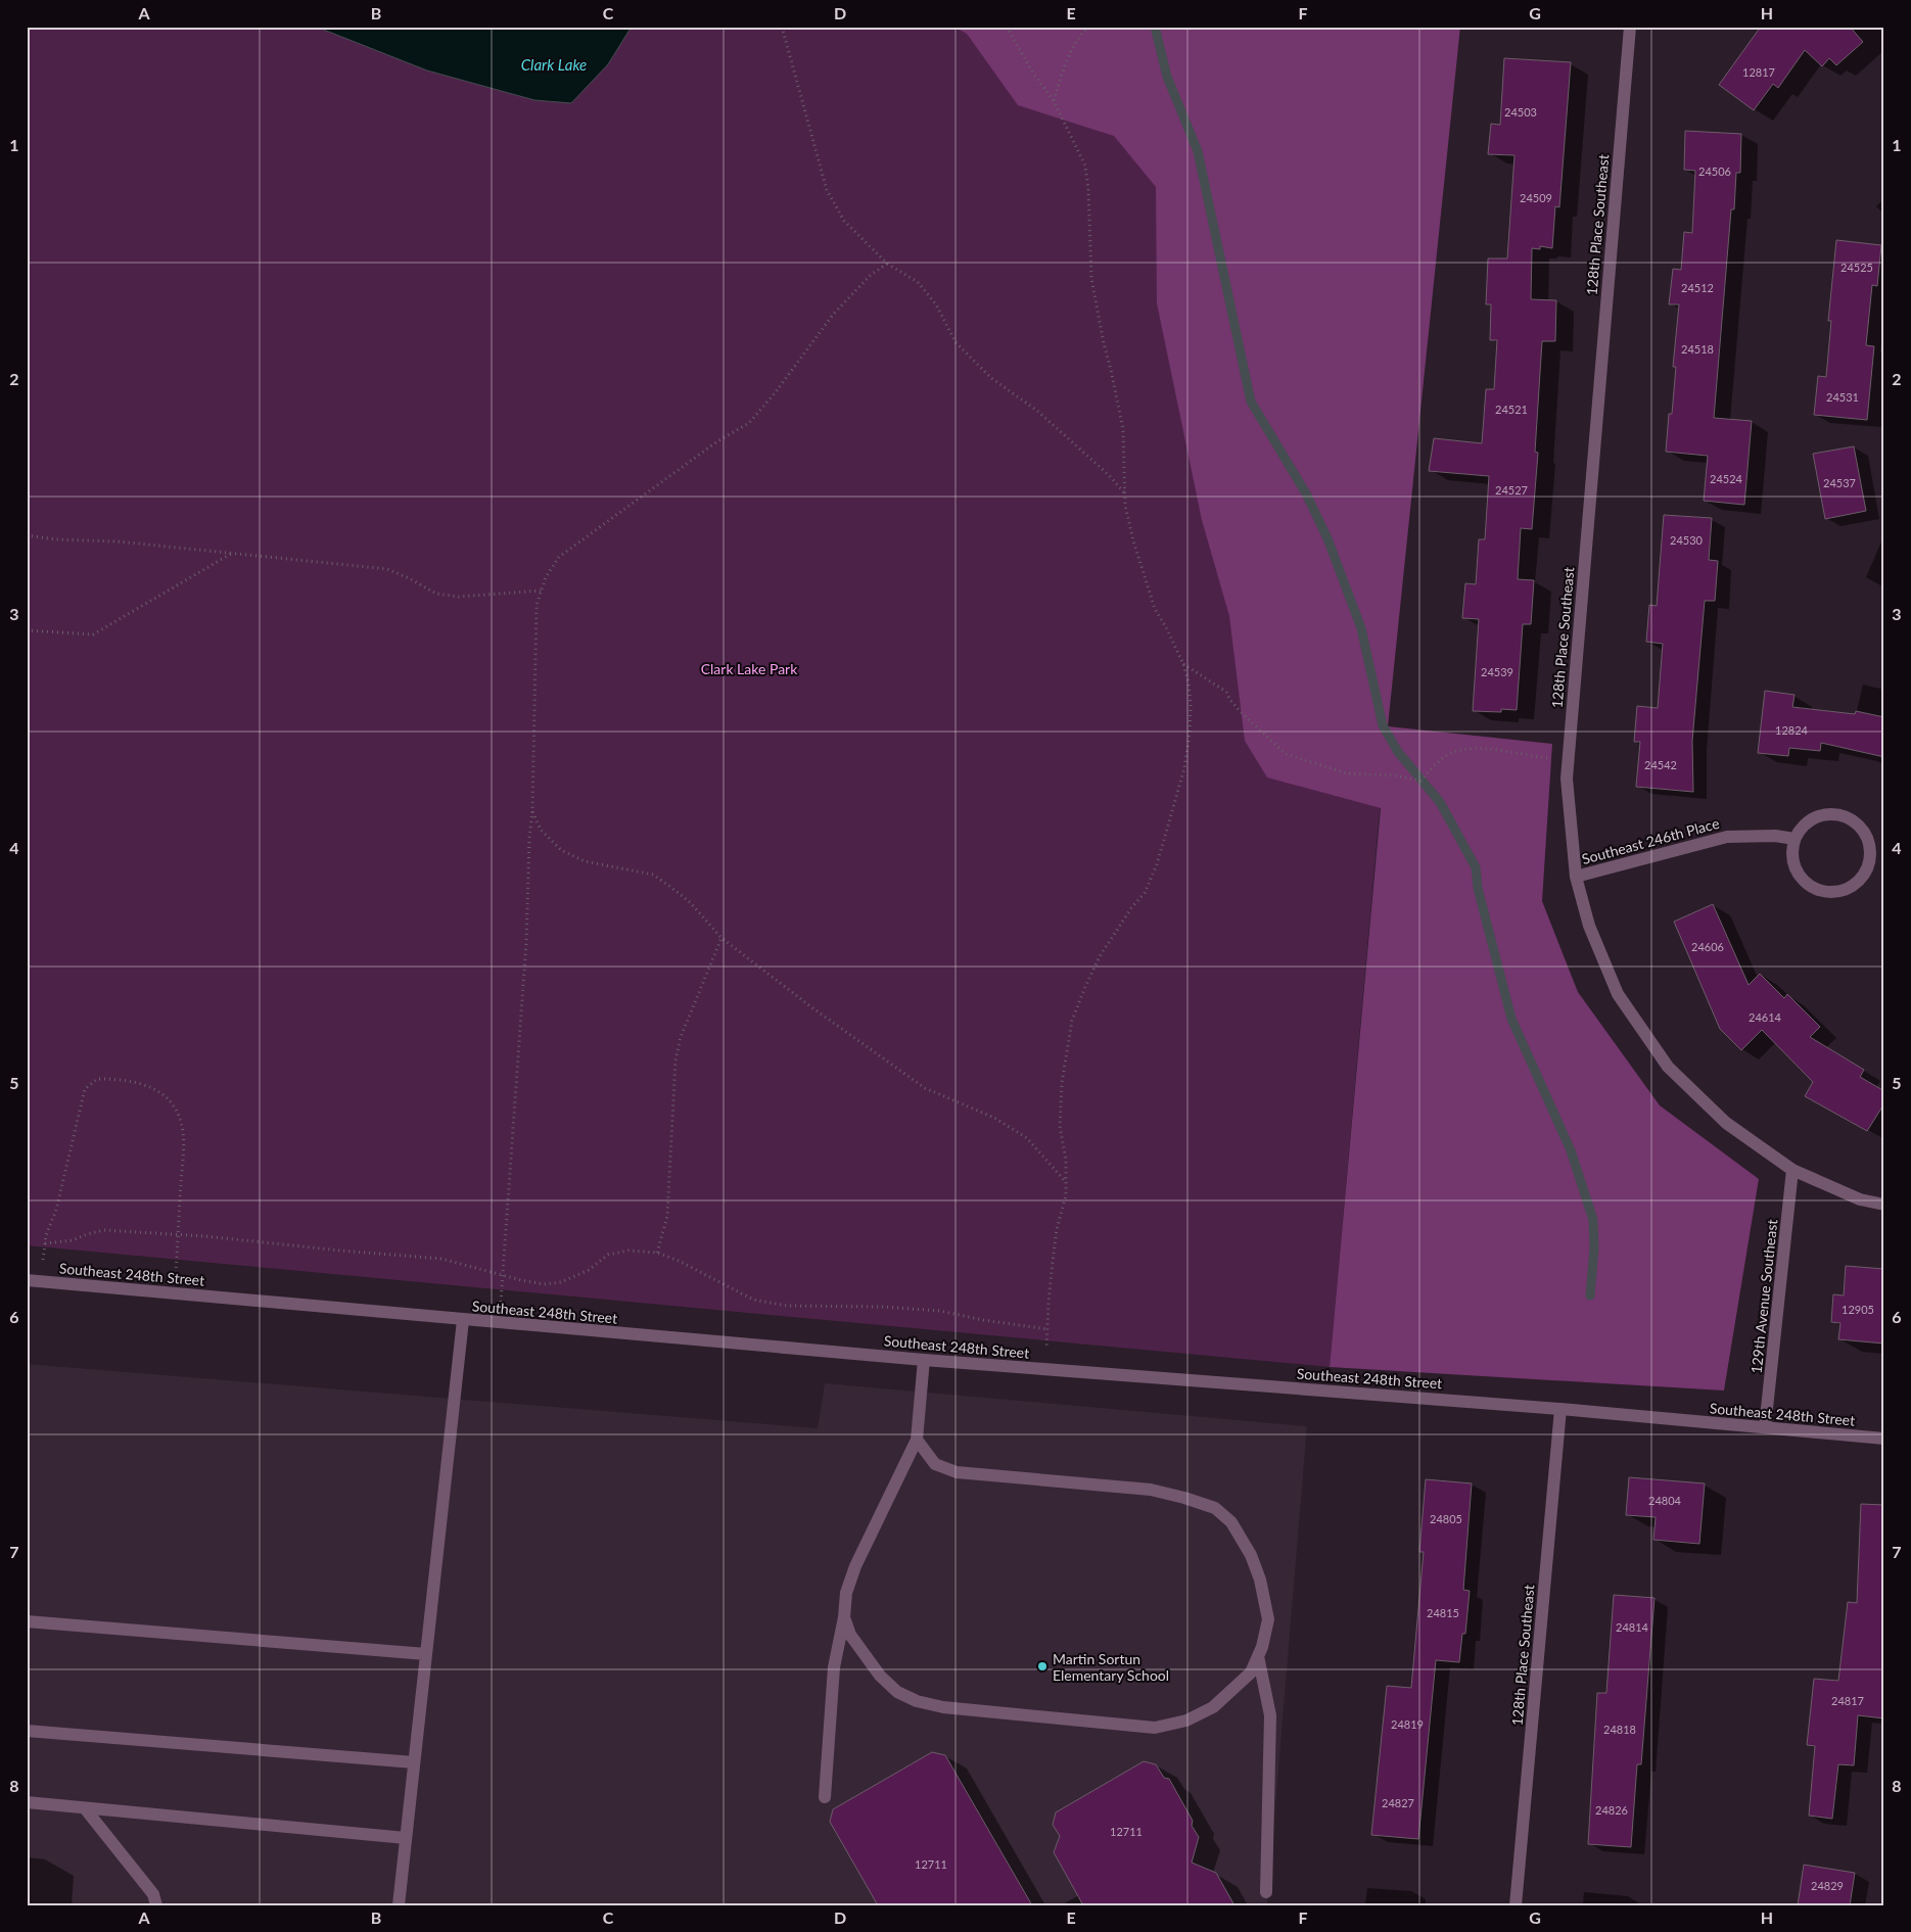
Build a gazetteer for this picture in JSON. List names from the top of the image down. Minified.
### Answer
{"streets":{"street":["128th Place Southeast","Southeast 246th Place","Southeast 248th Street","129th Avenue Southeast"]},"crossings":[["128th Place Southeast","Southeast 246th Place"],["128th Place Southeast","Southeast 248th Street"],["128th Place Southeast","129th Avenue Southeast"],["Southeast 248th Street","129th Avenue Southeast"]],"water":["Clark Lake"],"parks":["Clark Lake Park"],"places":["Martin Sortun Elementary School"],"house_numbers":["12817","24503","24506","24509","24525","24512","24518","24531","24521","24524","24537","24527","24530","24539","12824","24542","24606","24614","12905","24804","24805","24815","24814","24817","24819","24818","24827","24826","12711","12711","24829"],"grid":{"columns":["A","B","C","D","E","F","G","H"],"rows":["1","2","3","4","5","6","7","8"]}}
